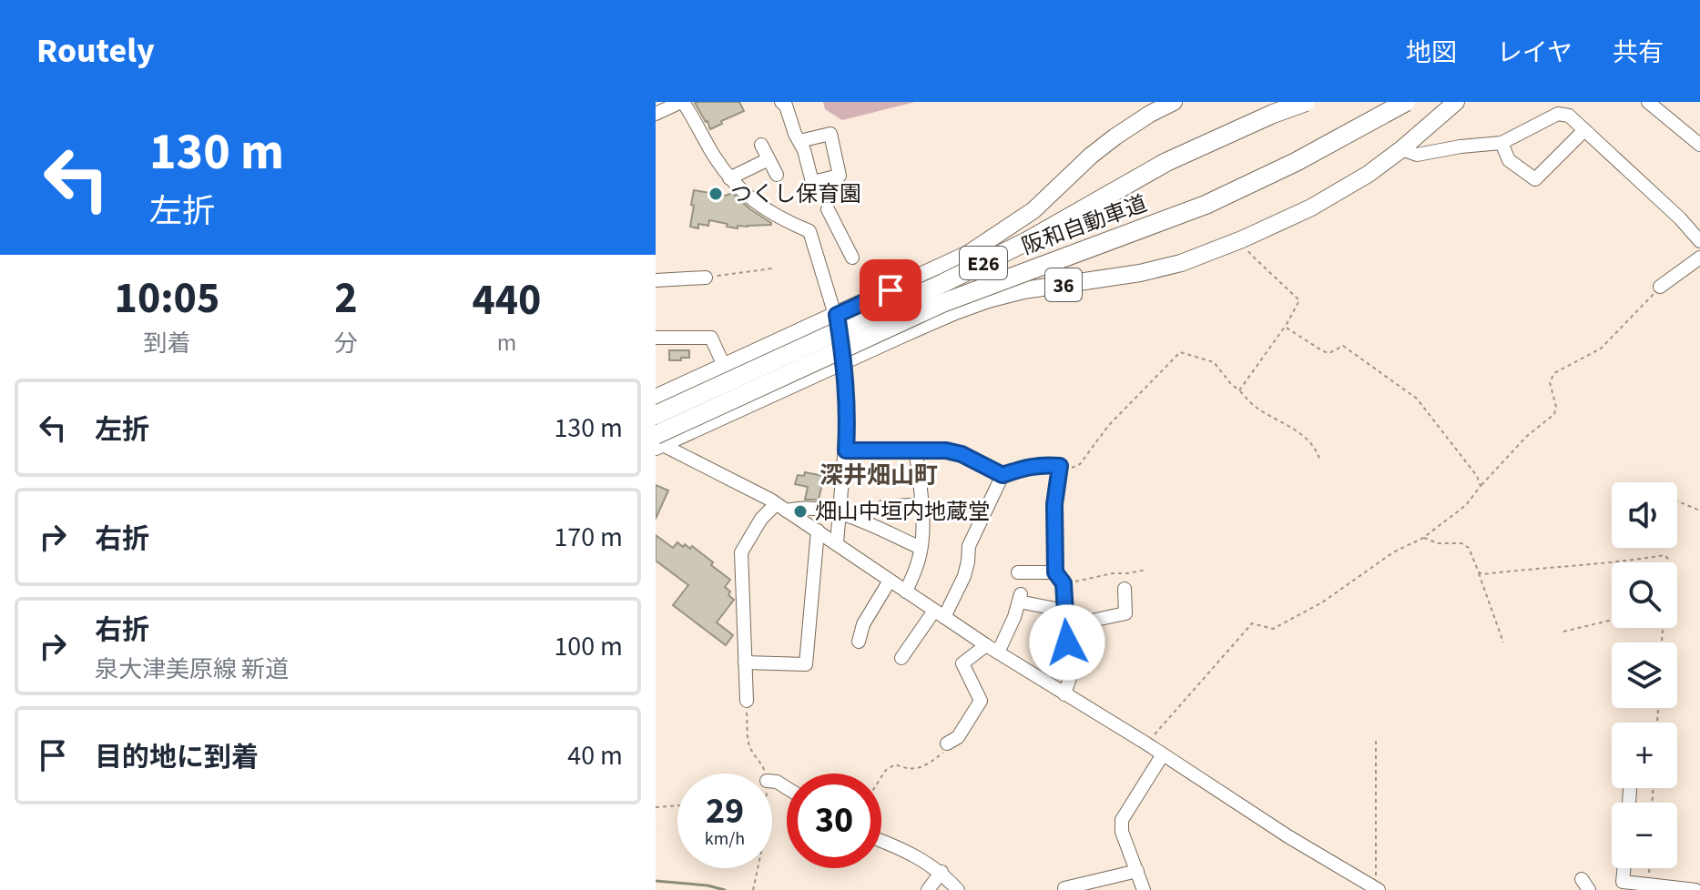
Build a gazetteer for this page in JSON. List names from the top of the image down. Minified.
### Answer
{"streets":{"highway":["阪和自動車道","E26"],"main road":["36"]},"crossings":[["阪和自動車道","36"]],"districts":["深井畑山町"],"places":["つくし保育園","畑山中垣内地蔵堂"],"page":{"header":"Routely","nav":["地図","レイヤ","共有"],"turn":["130 m","左折"],"eta":["10:05","到着","2","分","440","m"],"list":[{"name":"左折","value":"130 m"},{"name":"右折","value":"170 m"},{"name":"右折","note":"泉大津美原線 新道","value":"100 m"},{"name":"目的地に到着","value":"40 m"}],"map_buttons":["+","−"],"speed":"29 km/h","limit":"30"}}
